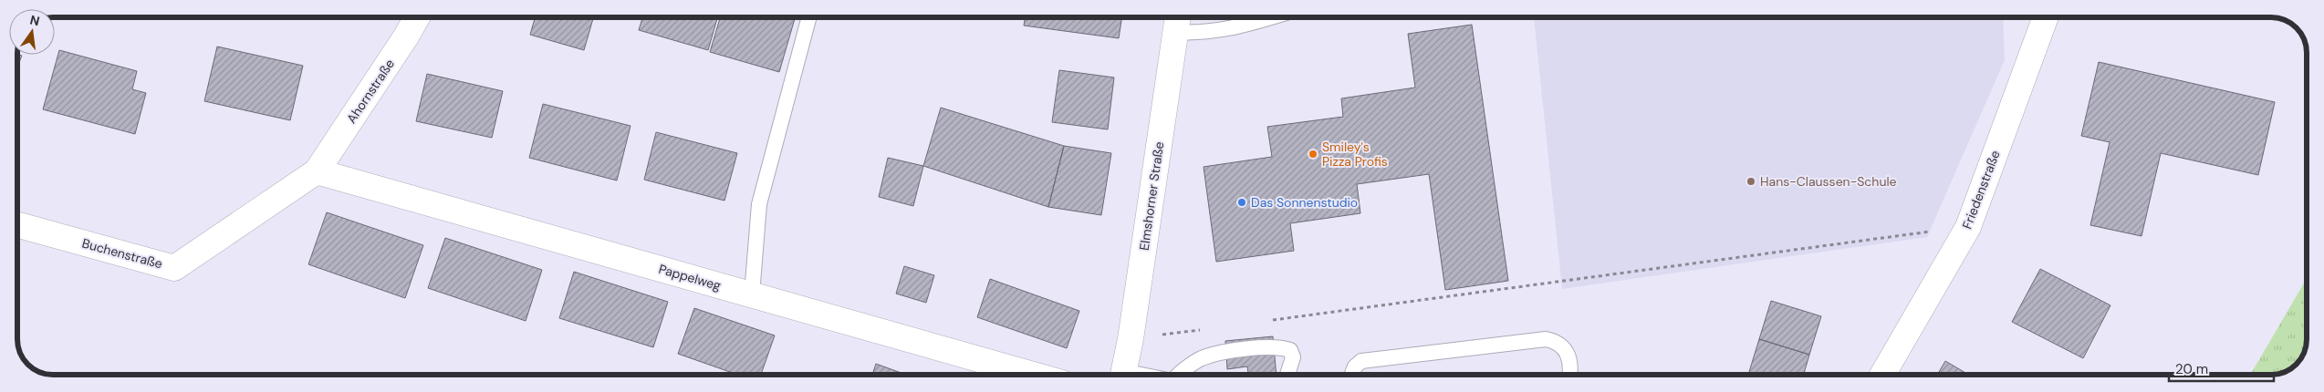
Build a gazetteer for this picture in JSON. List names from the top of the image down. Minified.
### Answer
{"streets":{"street":["Ahornstraße","Friedenstraße","Elmshorner Straße","Buchenstraße","Pappelweg"]},"crossings":[["Ahornstraße","Buchenstraße"],["Ahornstraße","Pappelweg"],["Buchenstraße","Pappelweg"]],"places":["Smiley's Pizza Profis","Hans-Claussen-Schule","Das Sonnenstudio"],"scale_bar":"20 m","north":"top"}
